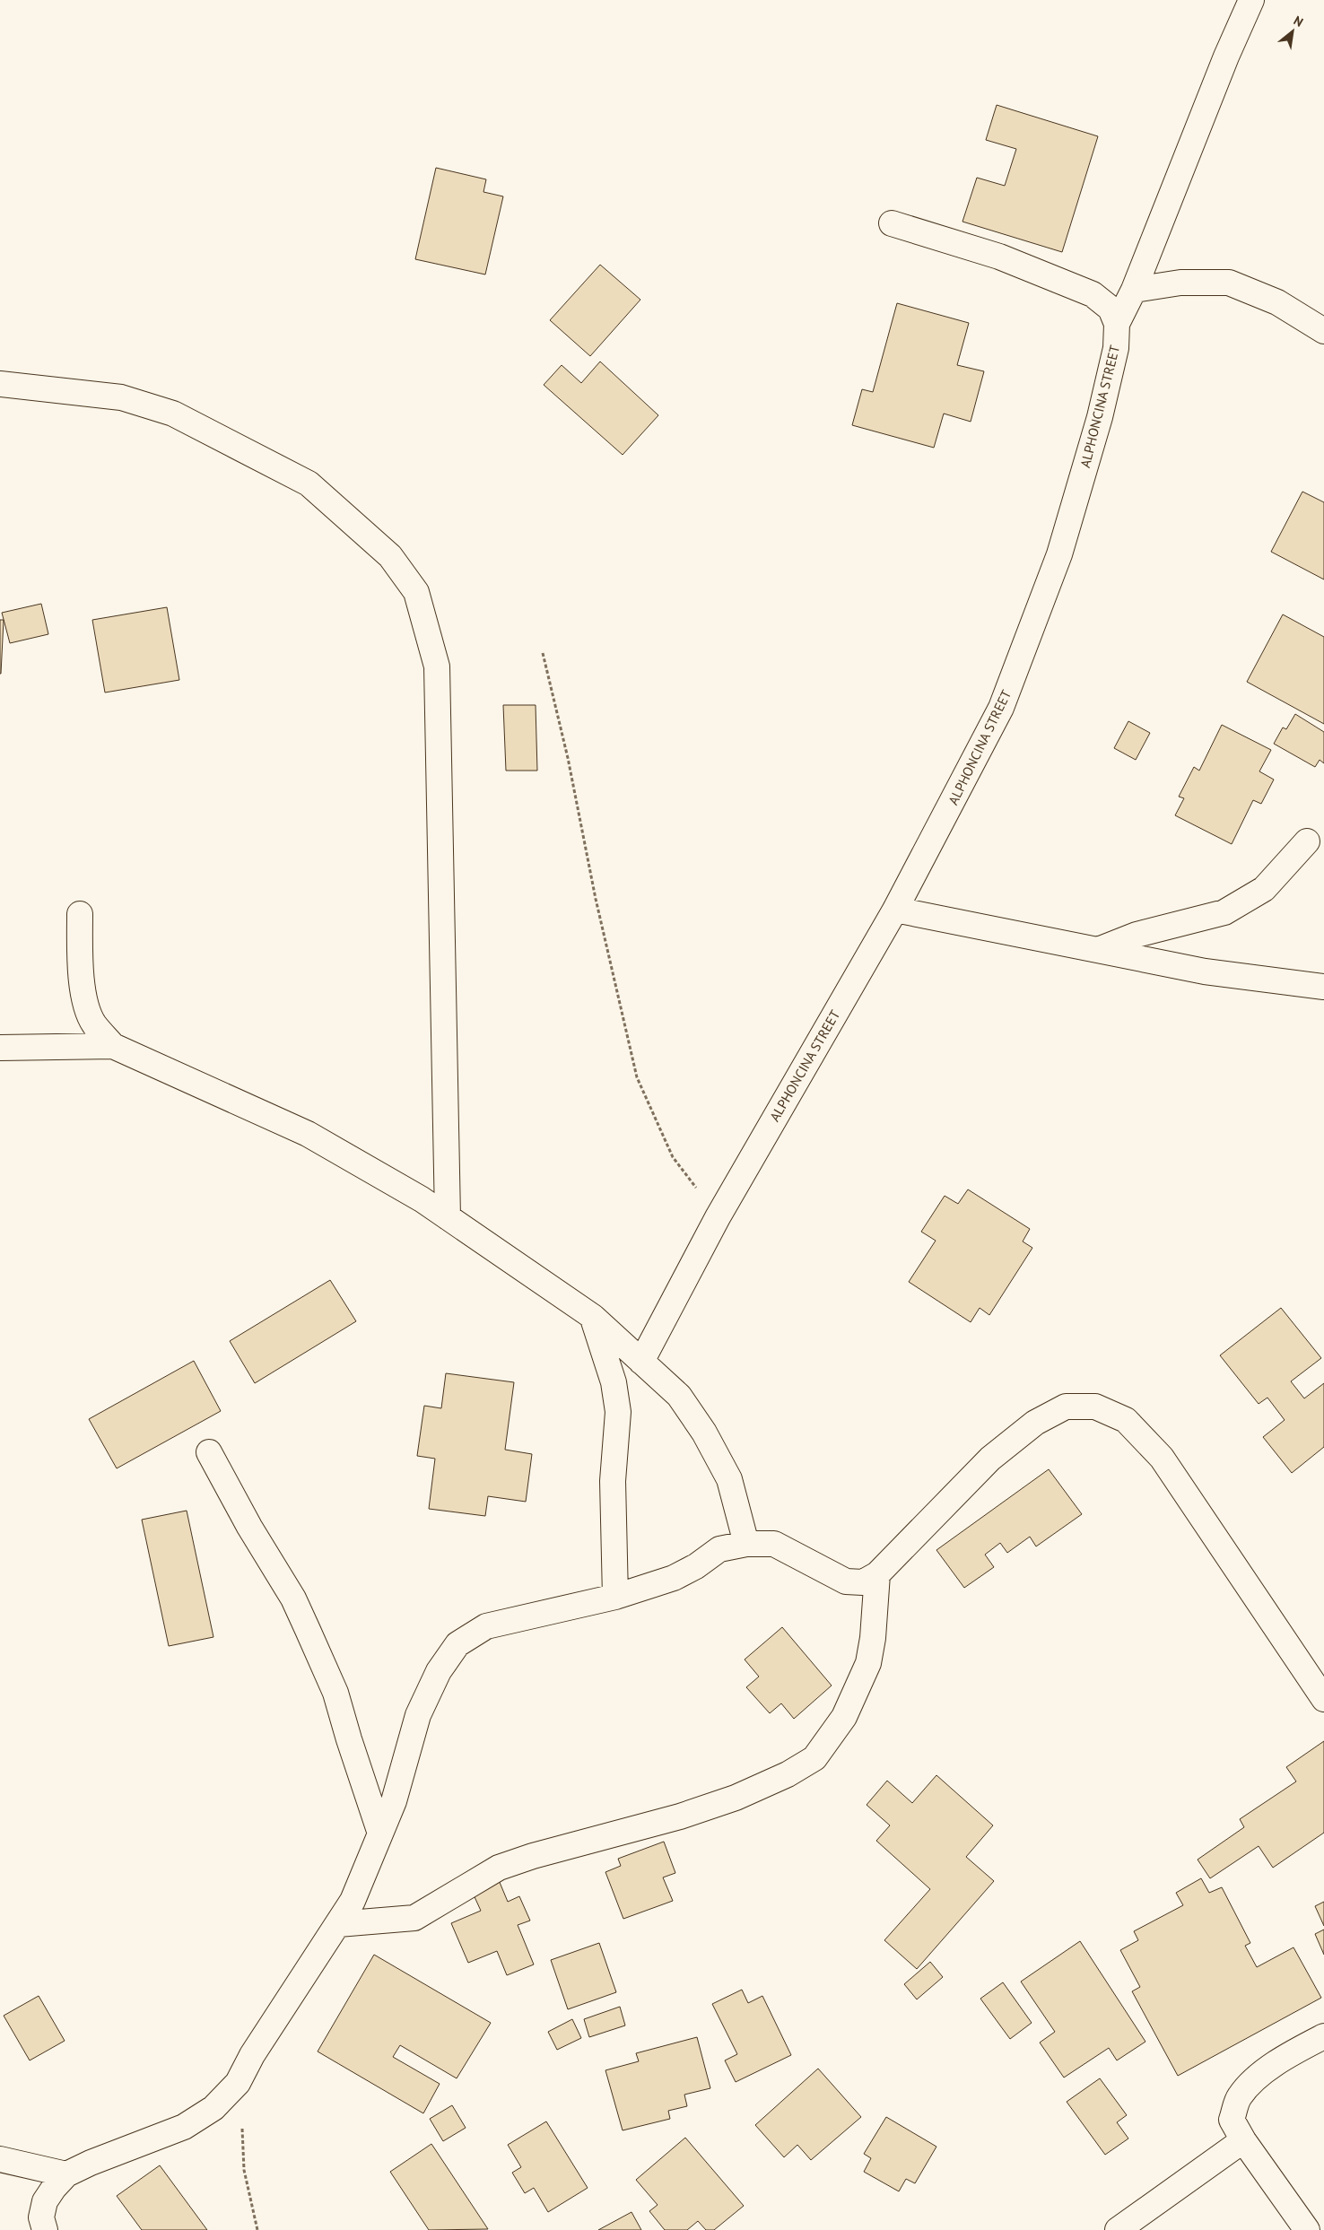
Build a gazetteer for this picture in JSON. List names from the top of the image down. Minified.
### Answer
{"streets":{"street":["ALPHONCINA STREET"]},"north":"top right"}
